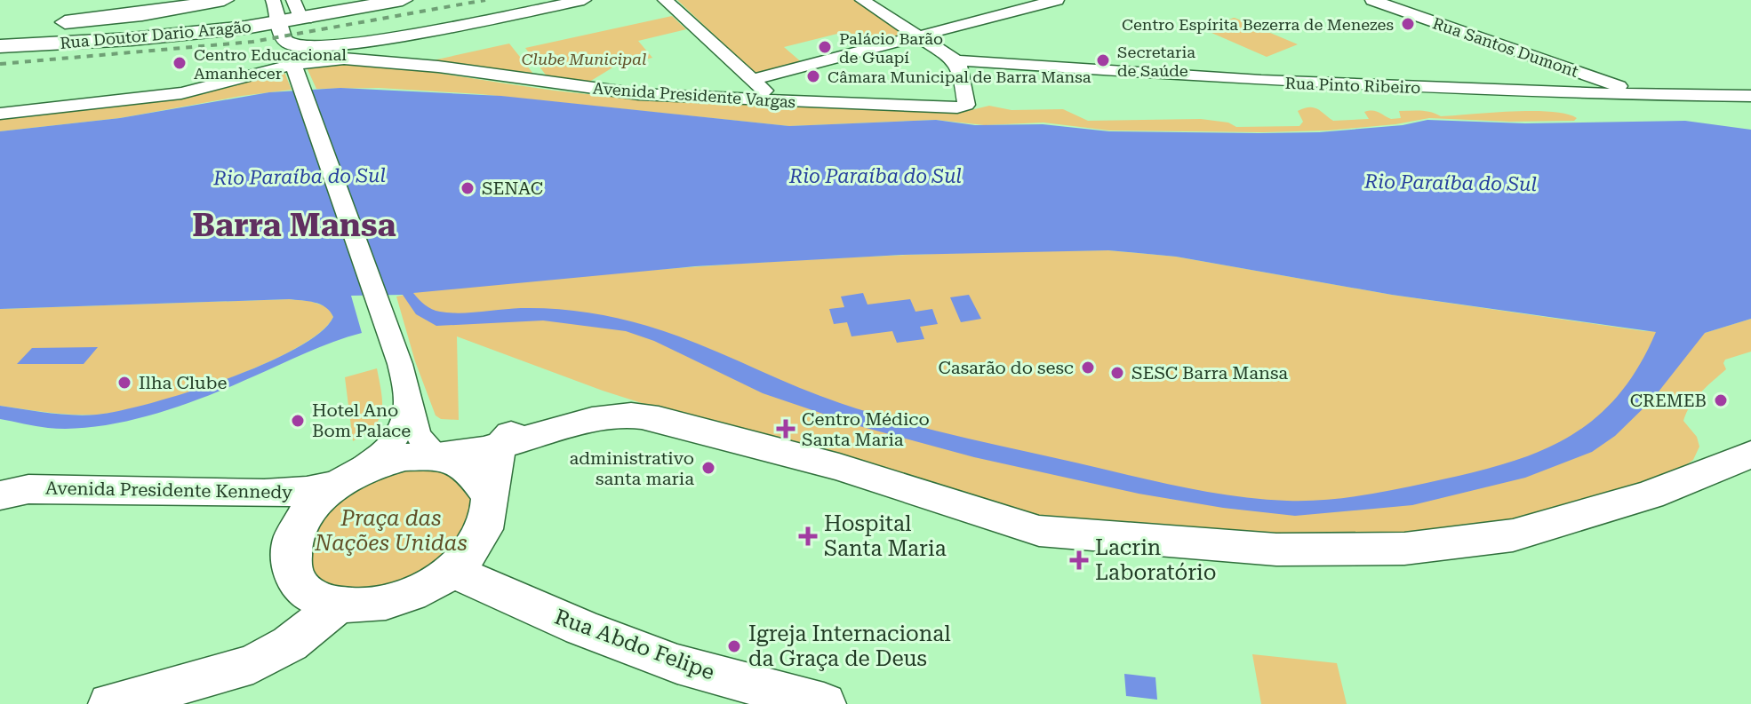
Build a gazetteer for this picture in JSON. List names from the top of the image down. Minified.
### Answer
{"streets":{"main road":["Rua Doutor Dario Aragão","Avenida Presidente Kennedy","Rua Abdo Felipe"],"street":["Rua Santos Dumont","Rua Pinto Ribeiro","Avenida Presidente Vargas"]},"crossings":[["Rua Santos Dumont","Rua Pinto Ribeiro"],["Rua Pinto Ribeiro","Avenida Presidente Vargas"],["Avenida Presidente Kennedy","Rua Abdo Felipe"]],"districts":["Barra Mansa"],"water":["Rio Paraíba do Sul"],"parks":["Clube Municipal","Praça das Nações Unidas"],"places":{"other":["Centro Espírita Bezerra de Menezes","Palácio Barão de Guapí","Secretaria de Saúde","Centro Educacional Amanhecer","Câmara Municipal de Barra Mansa","SENAC","Casarão do sesc","SESC Barra Mansa","Ilha Clube","CREMEB","Hotel Ano Bom Palace","administrativo santa maria","Igreja Internacional da Graça de Deus"],"health":["Centro Médico Santa Maria","Hospital Santa Maria","Lacrin Laboratório"]}}
